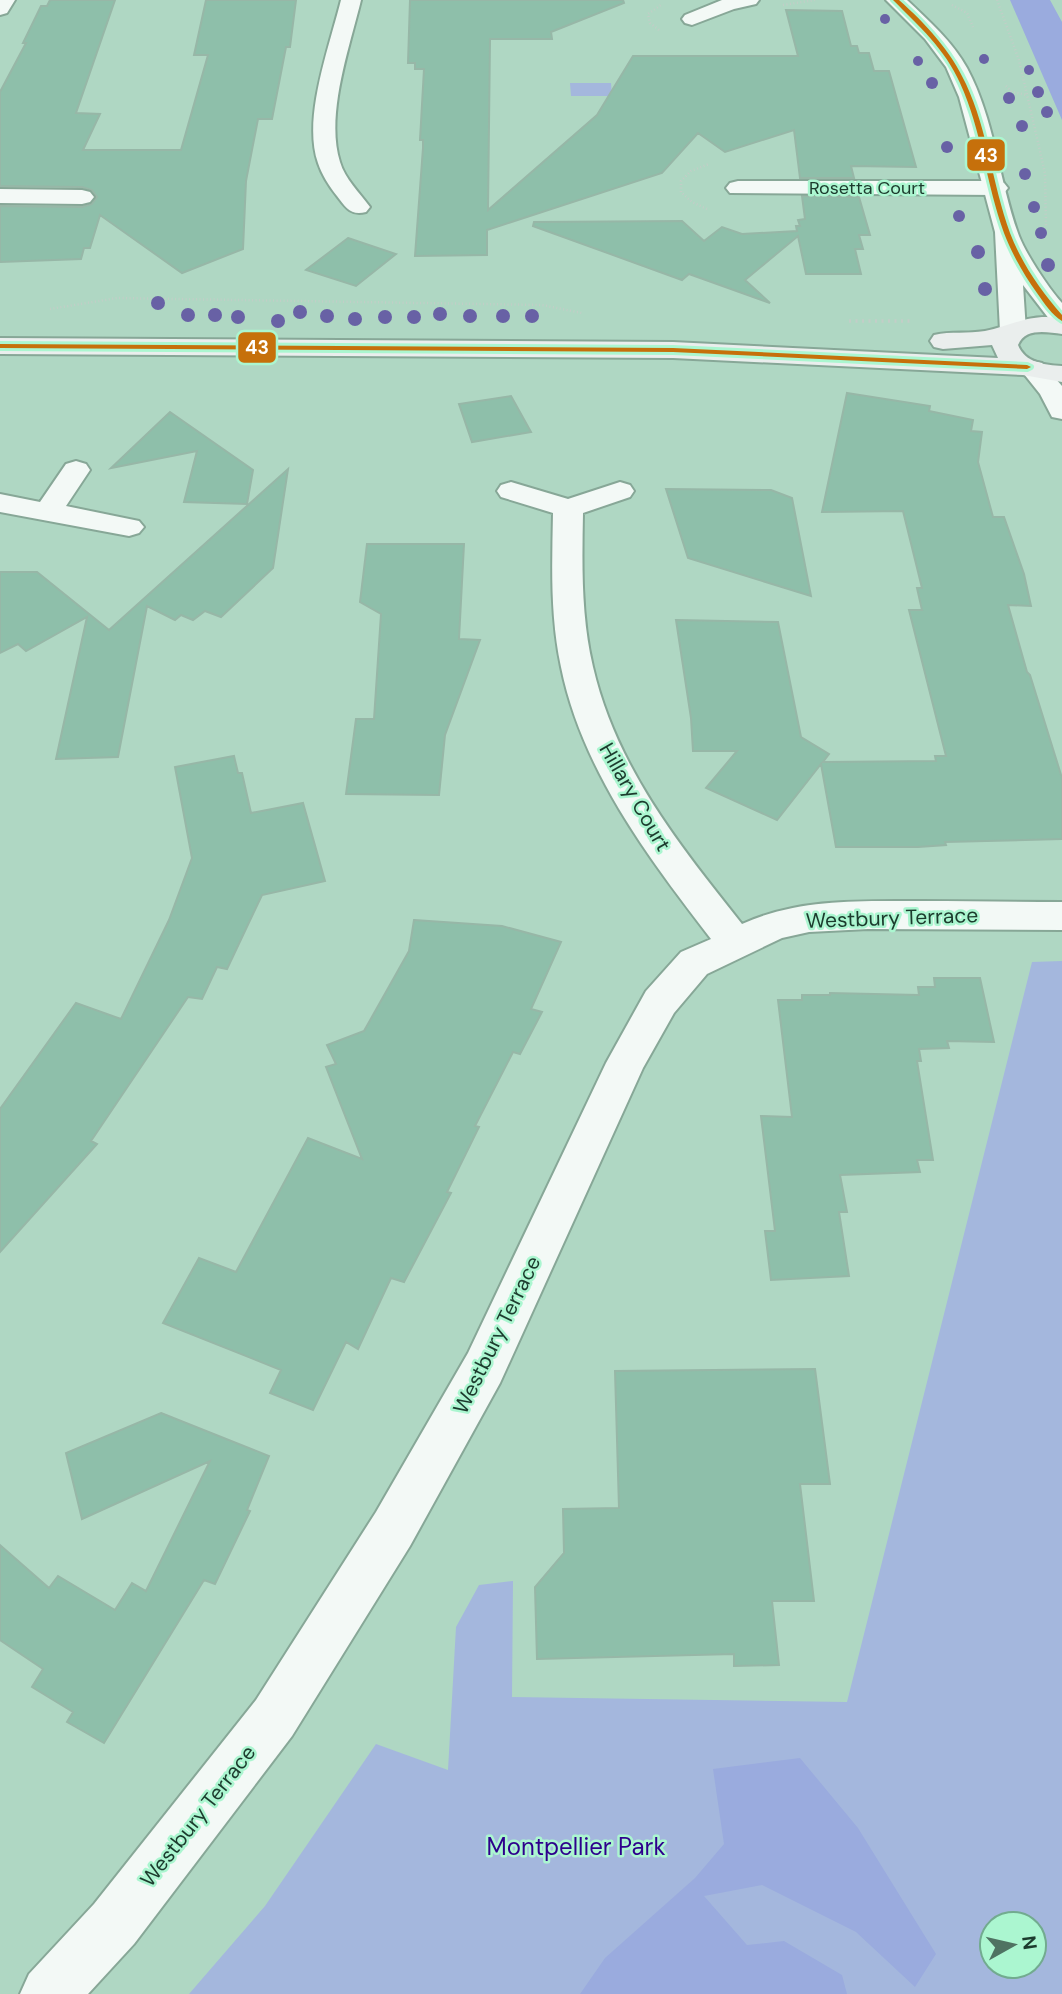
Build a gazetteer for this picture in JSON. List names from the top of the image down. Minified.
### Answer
{"streets":{"street":["Rosetta Court","Hillary Court","Westbury Terrace"]},"crossings":[["Hillary Court","Westbury Terrace"]],"parks":["Montpellier Park"],"lines":["transit line 43"],"north":"right"}
